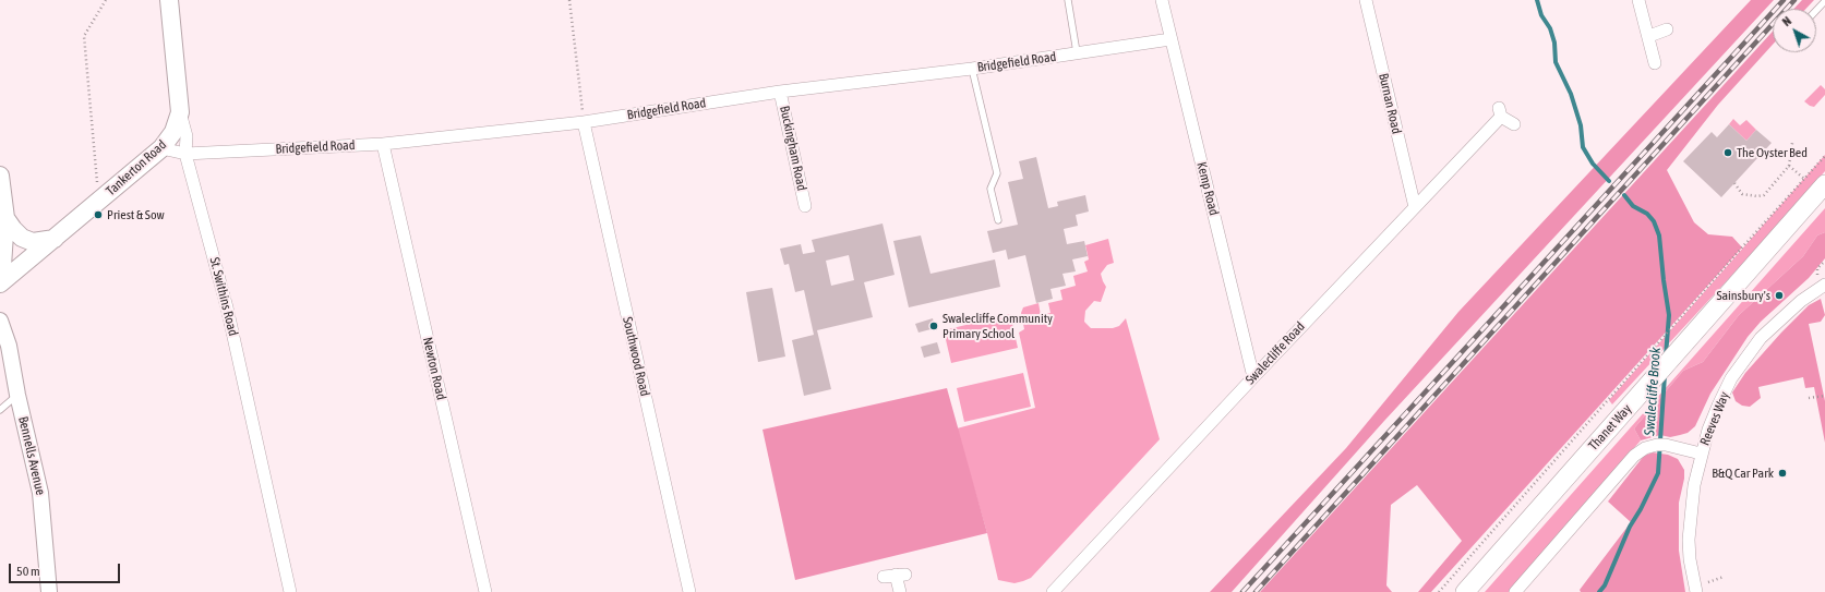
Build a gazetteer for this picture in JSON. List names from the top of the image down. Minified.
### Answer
{"streets":{"main road":["Tankerton Road","St. Swithins Road","Thanet Way"],"street":["Bridgefield Road","Burnan Road","Buckingham Road","Kemp Road","Swalecliffe Road","Southwood Road","Newton Road","Reeves Way","Bennells Avenue"]},"crossings":[["Bridgefield Road","Buckingham Road"],["Bridgefield Road","Tankerton Road"],["Bridgefield Road","Kemp Road"],["Bridgefield Road","St. Swithins Road"],["Bridgefield Road","Southwood Road"],["Bridgefield Road","Newton Road"],["Burnan Road","Swalecliffe Road"],["Tankerton Road","St. Swithins Road"],["Kemp Road","Swalecliffe Road"]],"water":["Swalecliffe Brook"],"places":["The Oyster Bed","Priest & Sow","Sainsbury's","Swalecliffe Community Primary School","B&Q Car Park"],"scale_bar":"50 m","north":"top left"}
